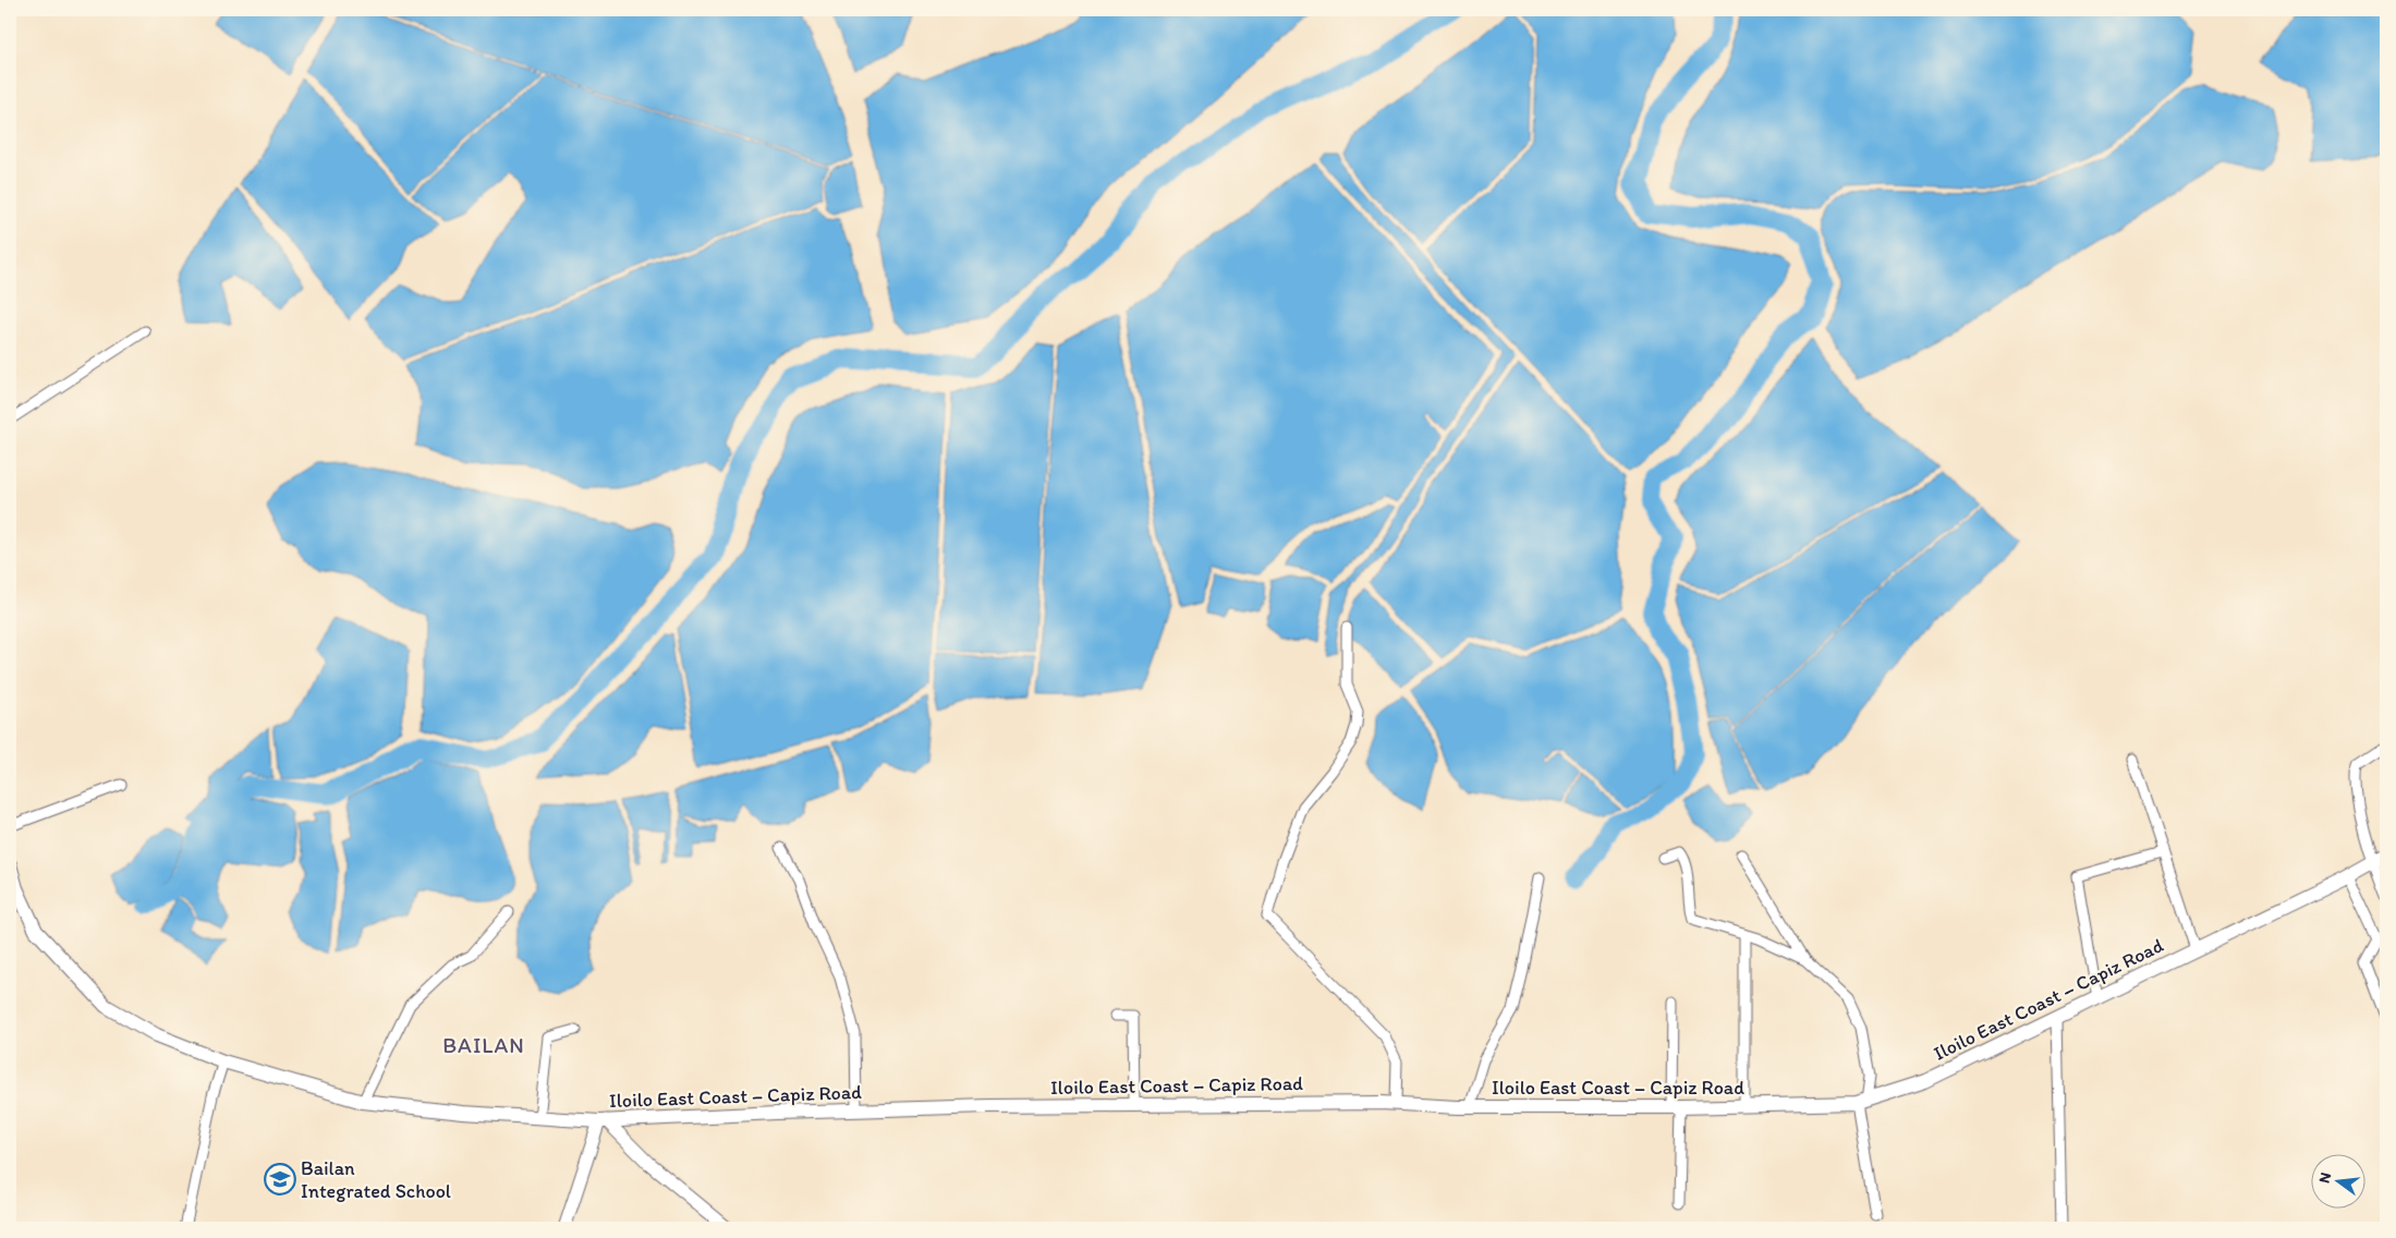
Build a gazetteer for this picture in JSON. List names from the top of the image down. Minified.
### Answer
{"streets":{"main road":["Iloilo East Coast – Capiz Road"]},"districts":["BAILAN"],"places":{"school or university":["Bailan Integrated School"]},"north":"left"}
